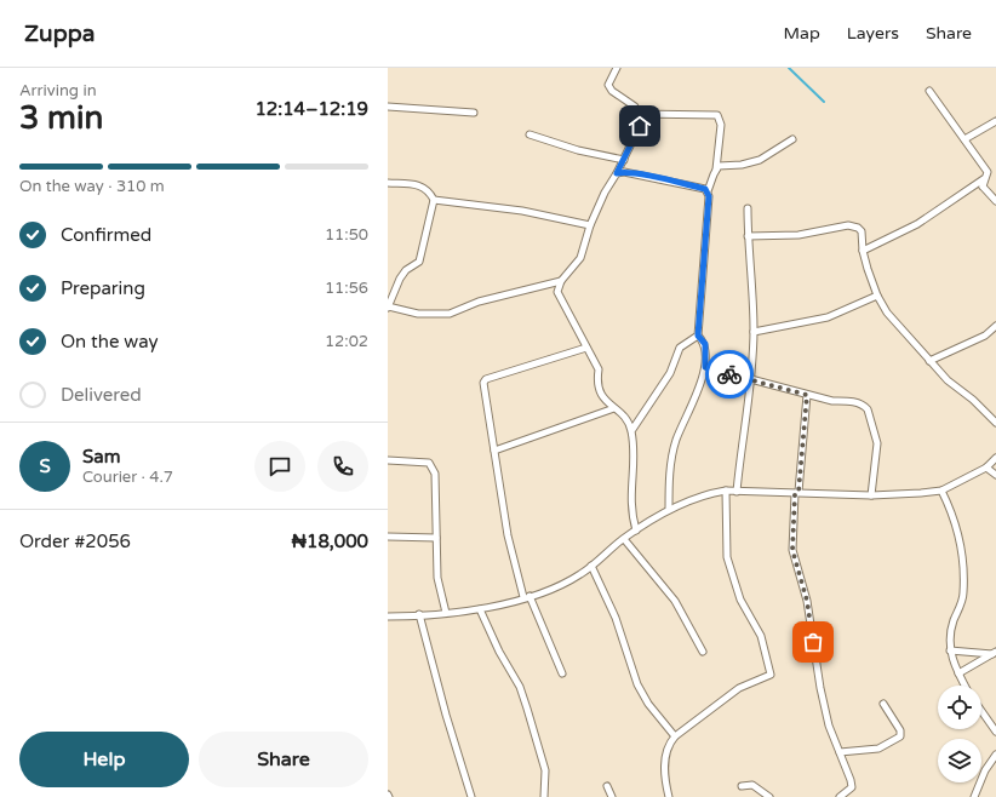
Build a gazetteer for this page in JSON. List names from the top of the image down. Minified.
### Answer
{"page":{"header":"Zuppa","nav":["Map","Layers","Share"],"heading":["3 min","Arriving in","12:14–12:19"],"panel":["Sam","Courier · 4.7","Order #2056","₦18,000"],"bar":"On the way · 310 m","list":[["Confirmed","11:50"],["Preparing","11:56"],["On the way","12:02"],"Delivered"],"round":"S","buttons":["Help","Share"]}}
